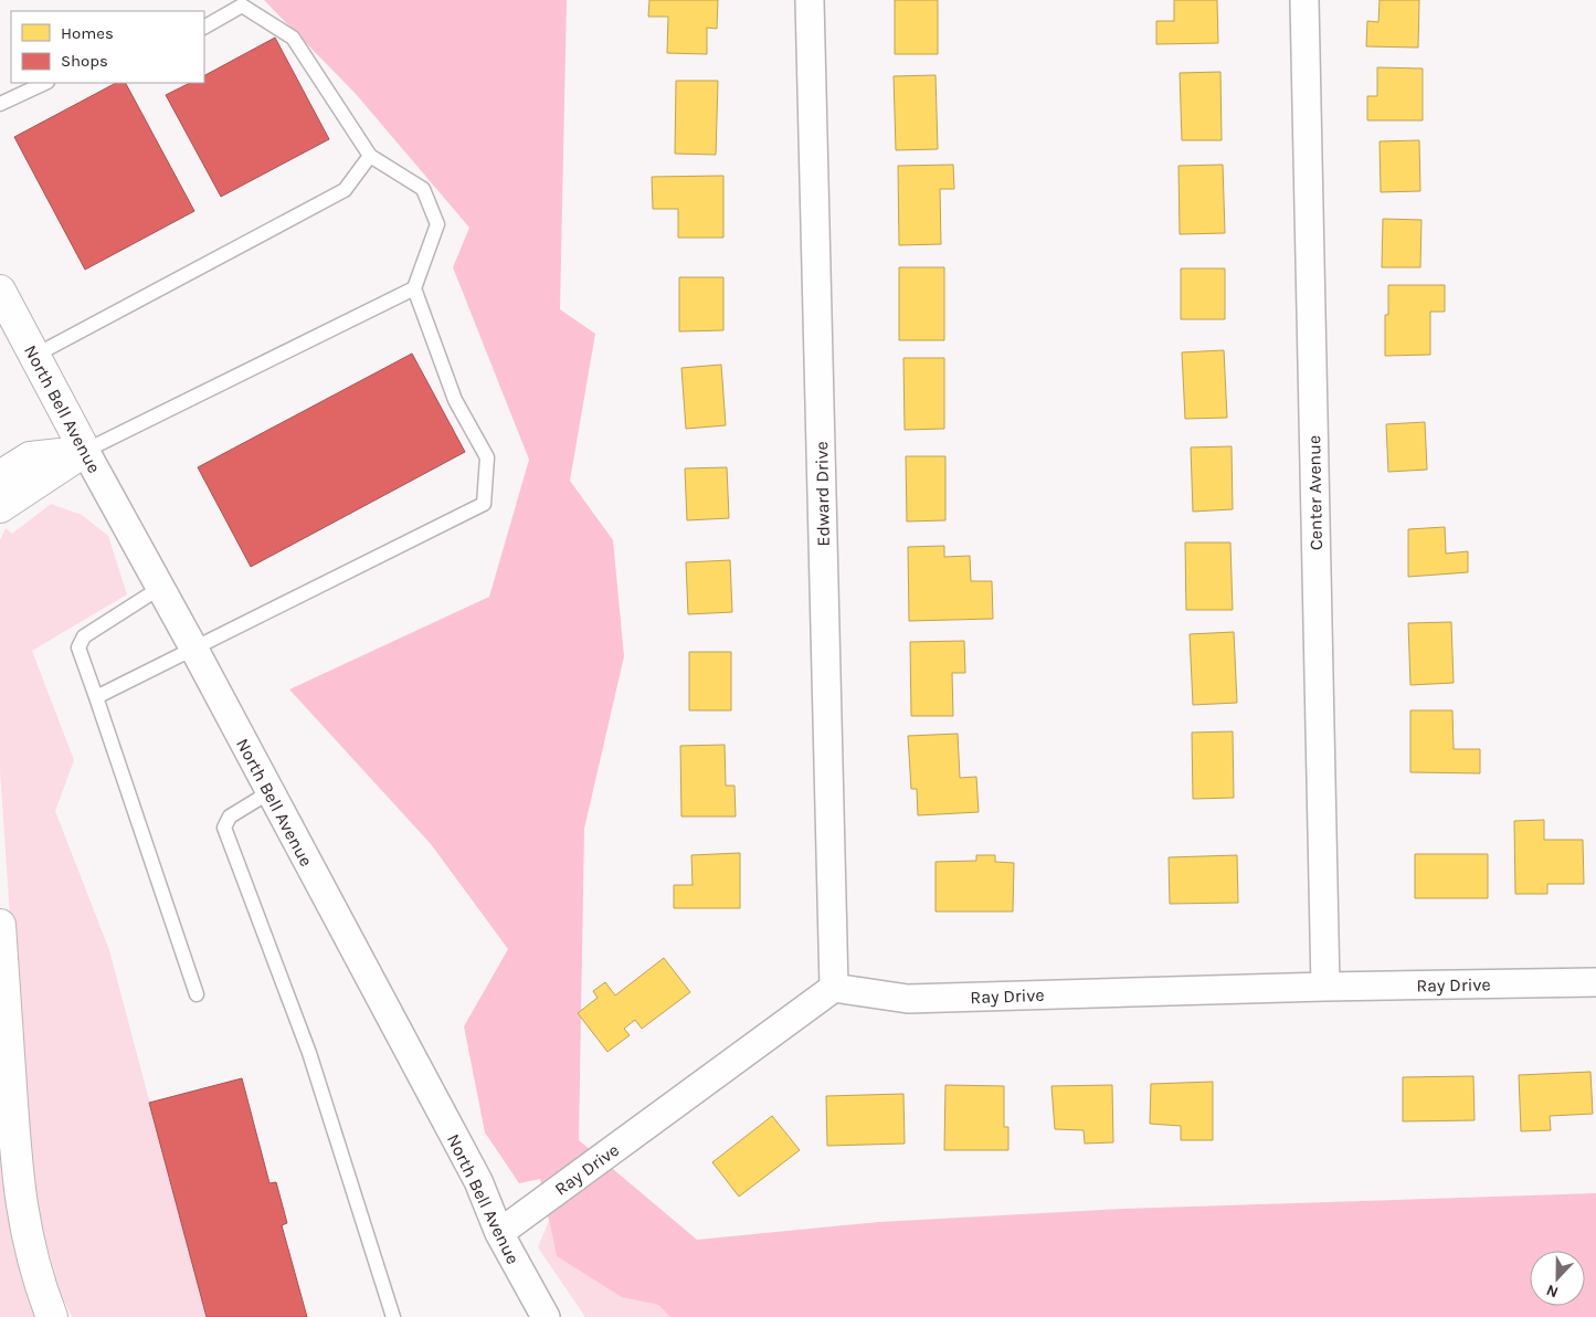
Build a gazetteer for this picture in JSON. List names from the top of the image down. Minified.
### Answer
{"streets":{"main road":["North Bell Avenue"],"street":["Center Avenue","Edward Drive","Ray Drive"]},"crossings":[["North Bell Avenue","Ray Drive"],["Center Avenue","Ray Drive"],["Edward Drive","Ray Drive"]],"legend":["Homes","Shops"],"north":"bottom"}
